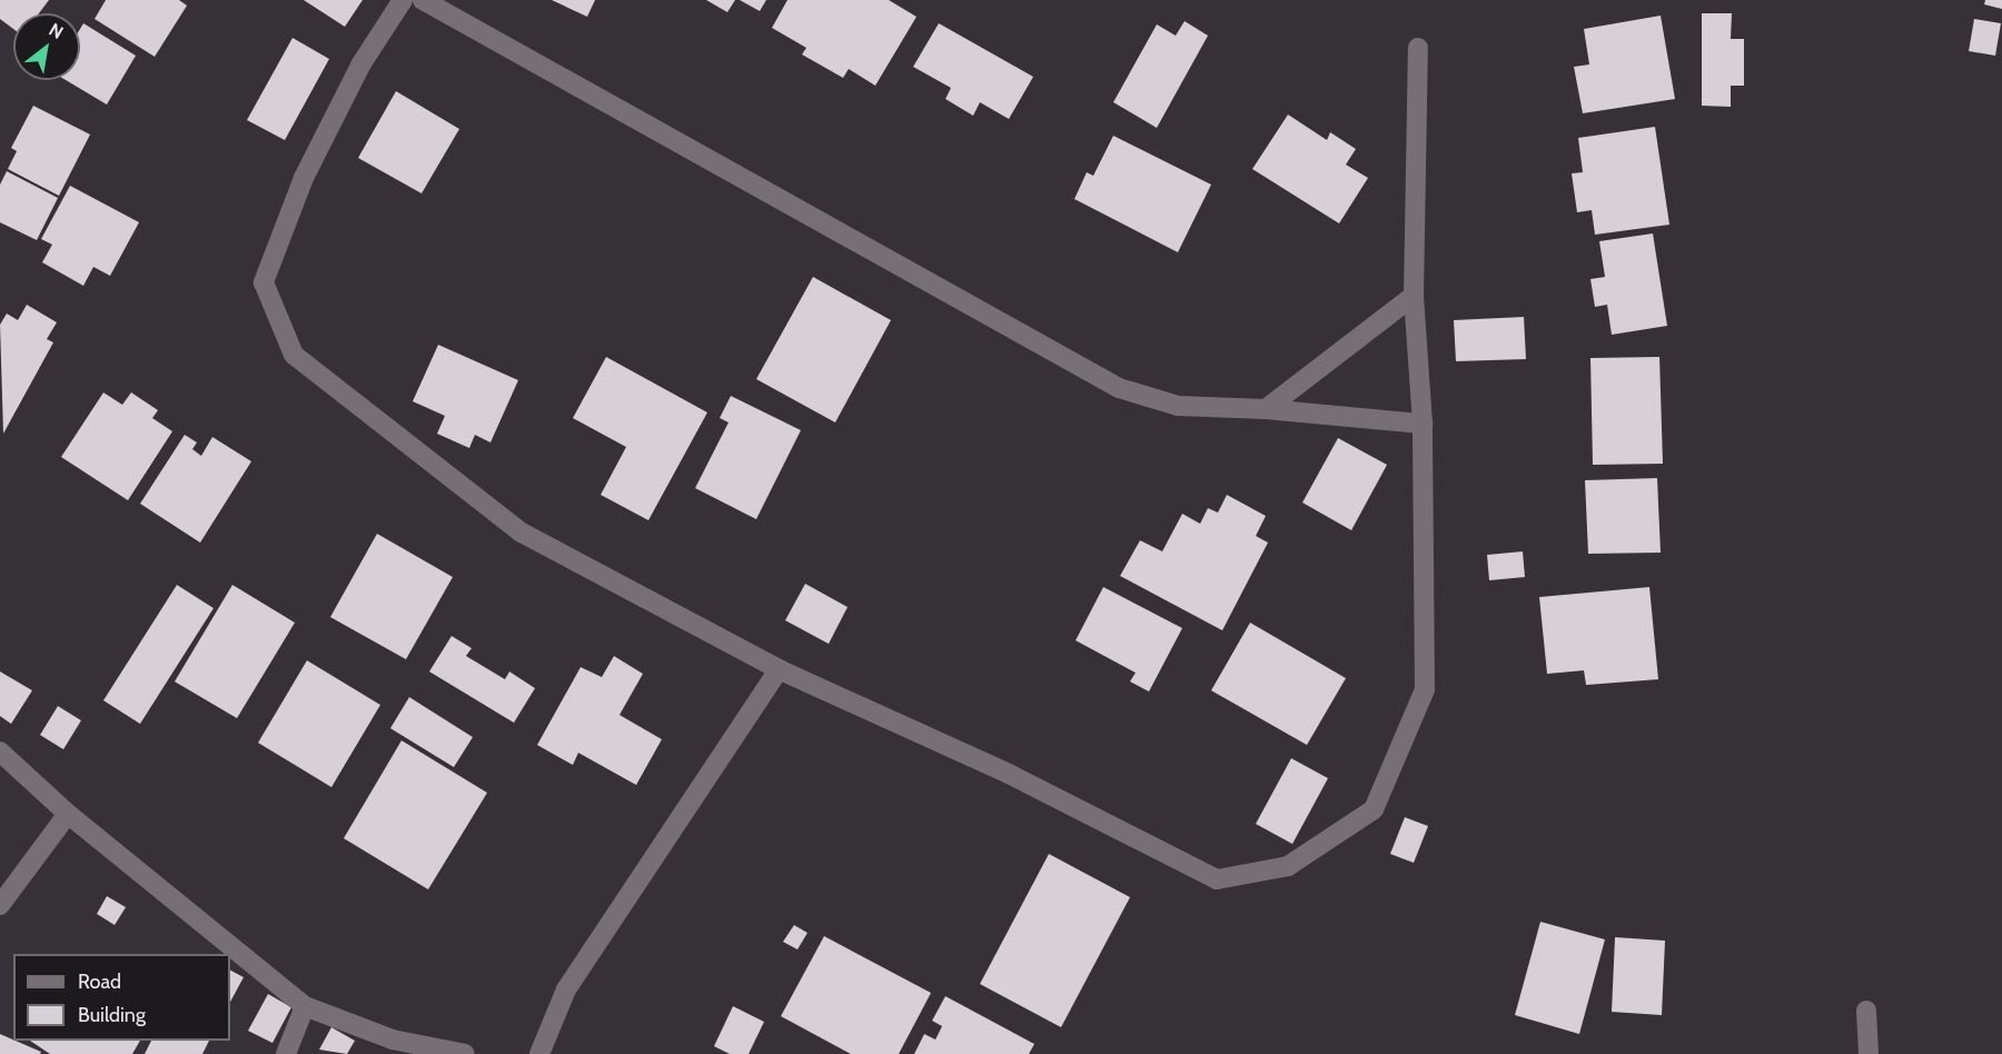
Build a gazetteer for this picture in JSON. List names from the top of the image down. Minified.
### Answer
{"legend":["Road","Building"],"north":"top right"}
